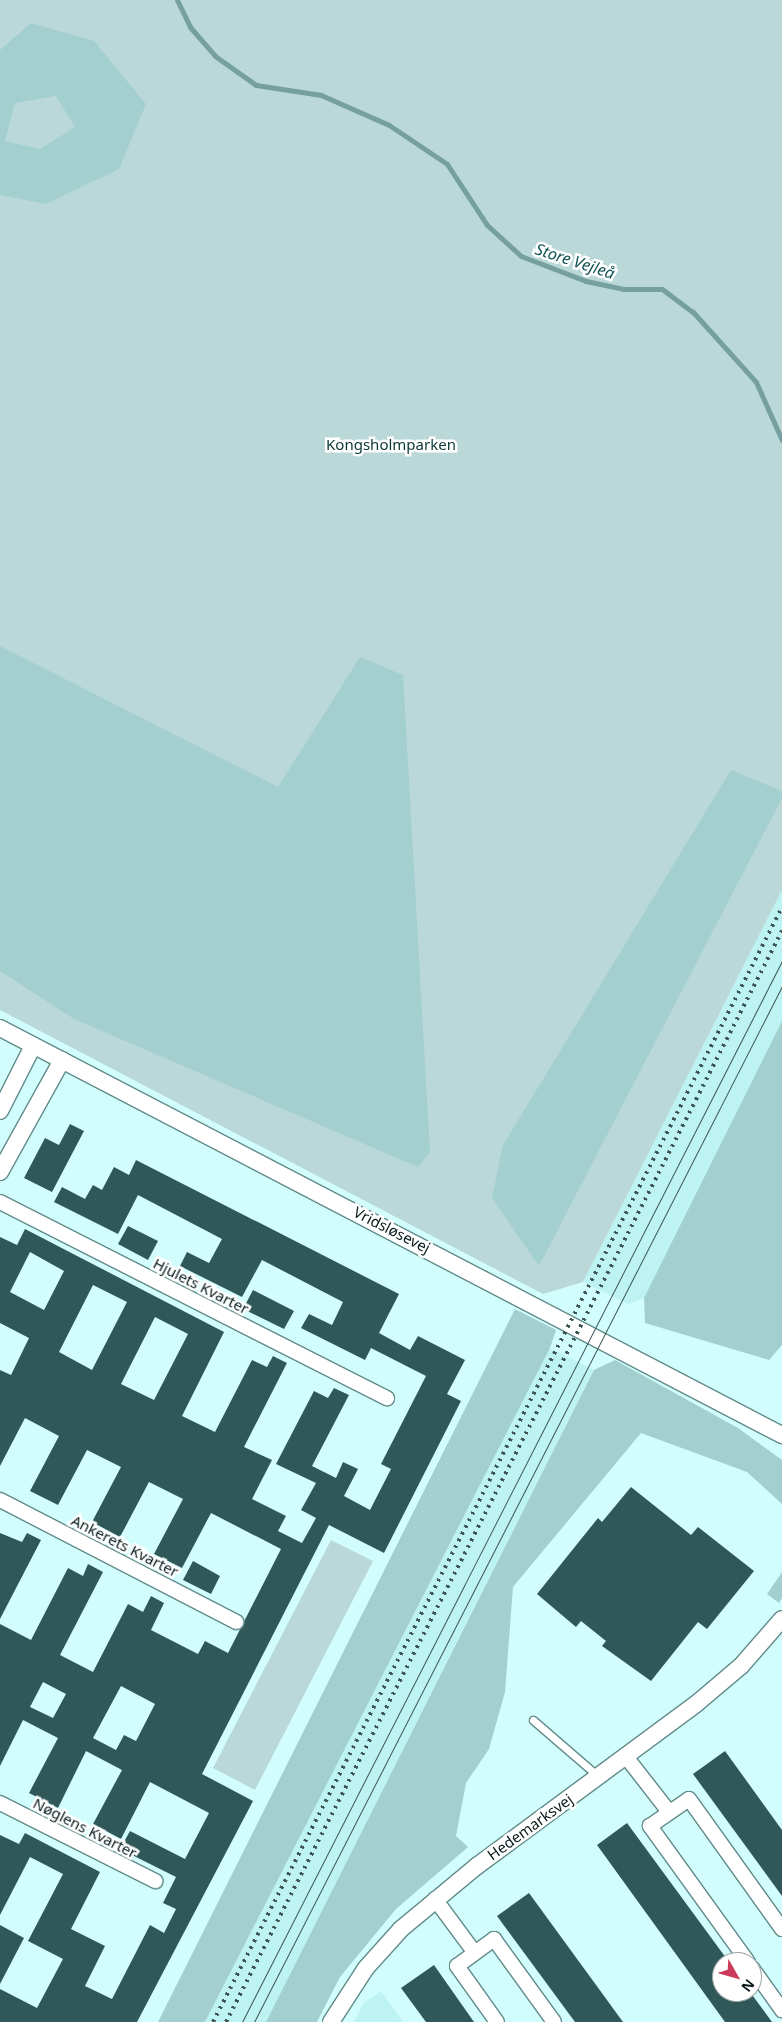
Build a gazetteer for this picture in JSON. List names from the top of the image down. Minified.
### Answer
{"streets":{"street":["Vridsløsevej","Hjulets Kvarter","Ankerets Kvarter","Hedemarksvej","Nøglens Kvarter"]},"water":["Store Vejleå"],"parks":["Kongsholmparken"],"north":"bottom right"}
